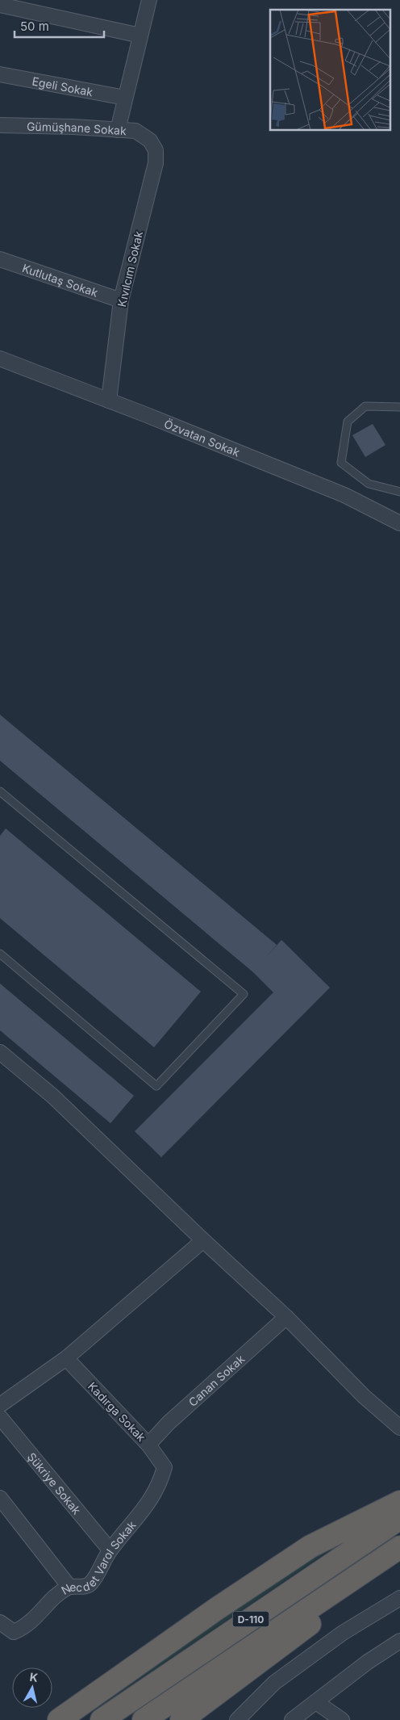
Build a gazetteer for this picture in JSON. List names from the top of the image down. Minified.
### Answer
{"streets":{"highway":["D-110"],"street":["Egeli Sokak","Gümüşhane Sokak","Kıvılcım Sokak","Kutlutaş Sokak","Özvatan Sokak","Canan Sokak","Kadırga Sokak","Şükriye Sokak","Necdet Varol Sokak"]},"crossings":[["Gümüşhane Sokak","Kıvılcım Sokak"],["Kıvılcım Sokak","Kutlutaş Sokak"],["Kıvılcım Sokak","Özvatan Sokak"],["Canan Sokak","Kadırga Sokak"],["Kadırga Sokak","Necdet Varol Sokak"],["Şükriye Sokak","Necdet Varol Sokak"]],"scale_bar":"50 m","north":"top"}
